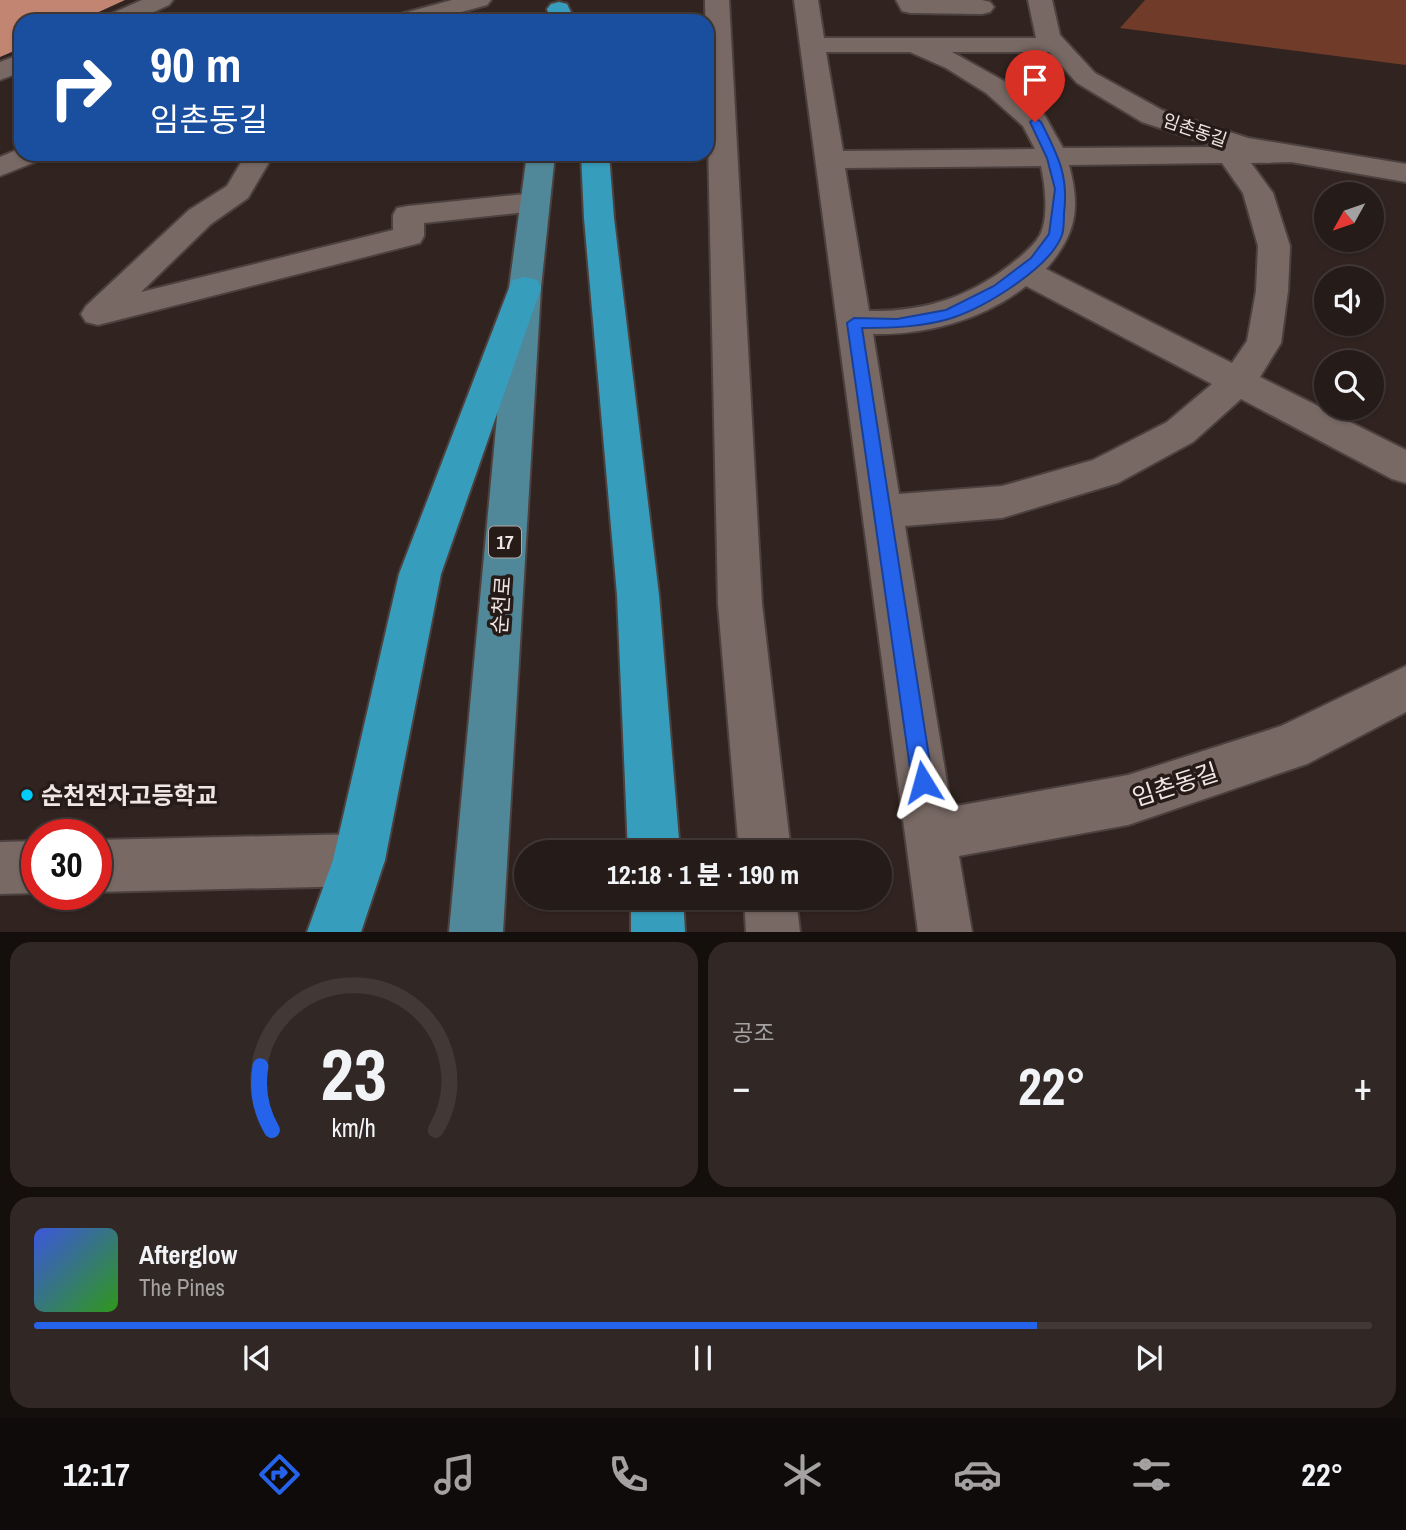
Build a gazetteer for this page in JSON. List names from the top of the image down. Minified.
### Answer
{"streets":{"main road":["17","순천로"],"street":["임촌동길"]},"places":["순천전자고등학교"],"north":"bottom left","page":{"turn":["90 m","임촌동길"],"limit":"30","trip":"12:18 · 1 분 · 190 m","tile":"공조","heat":["−","22°","+"],"song":["Afterglow","The Pines"],"tabs":["12:17","22°"],"gauge":["23","km/h"]}}
